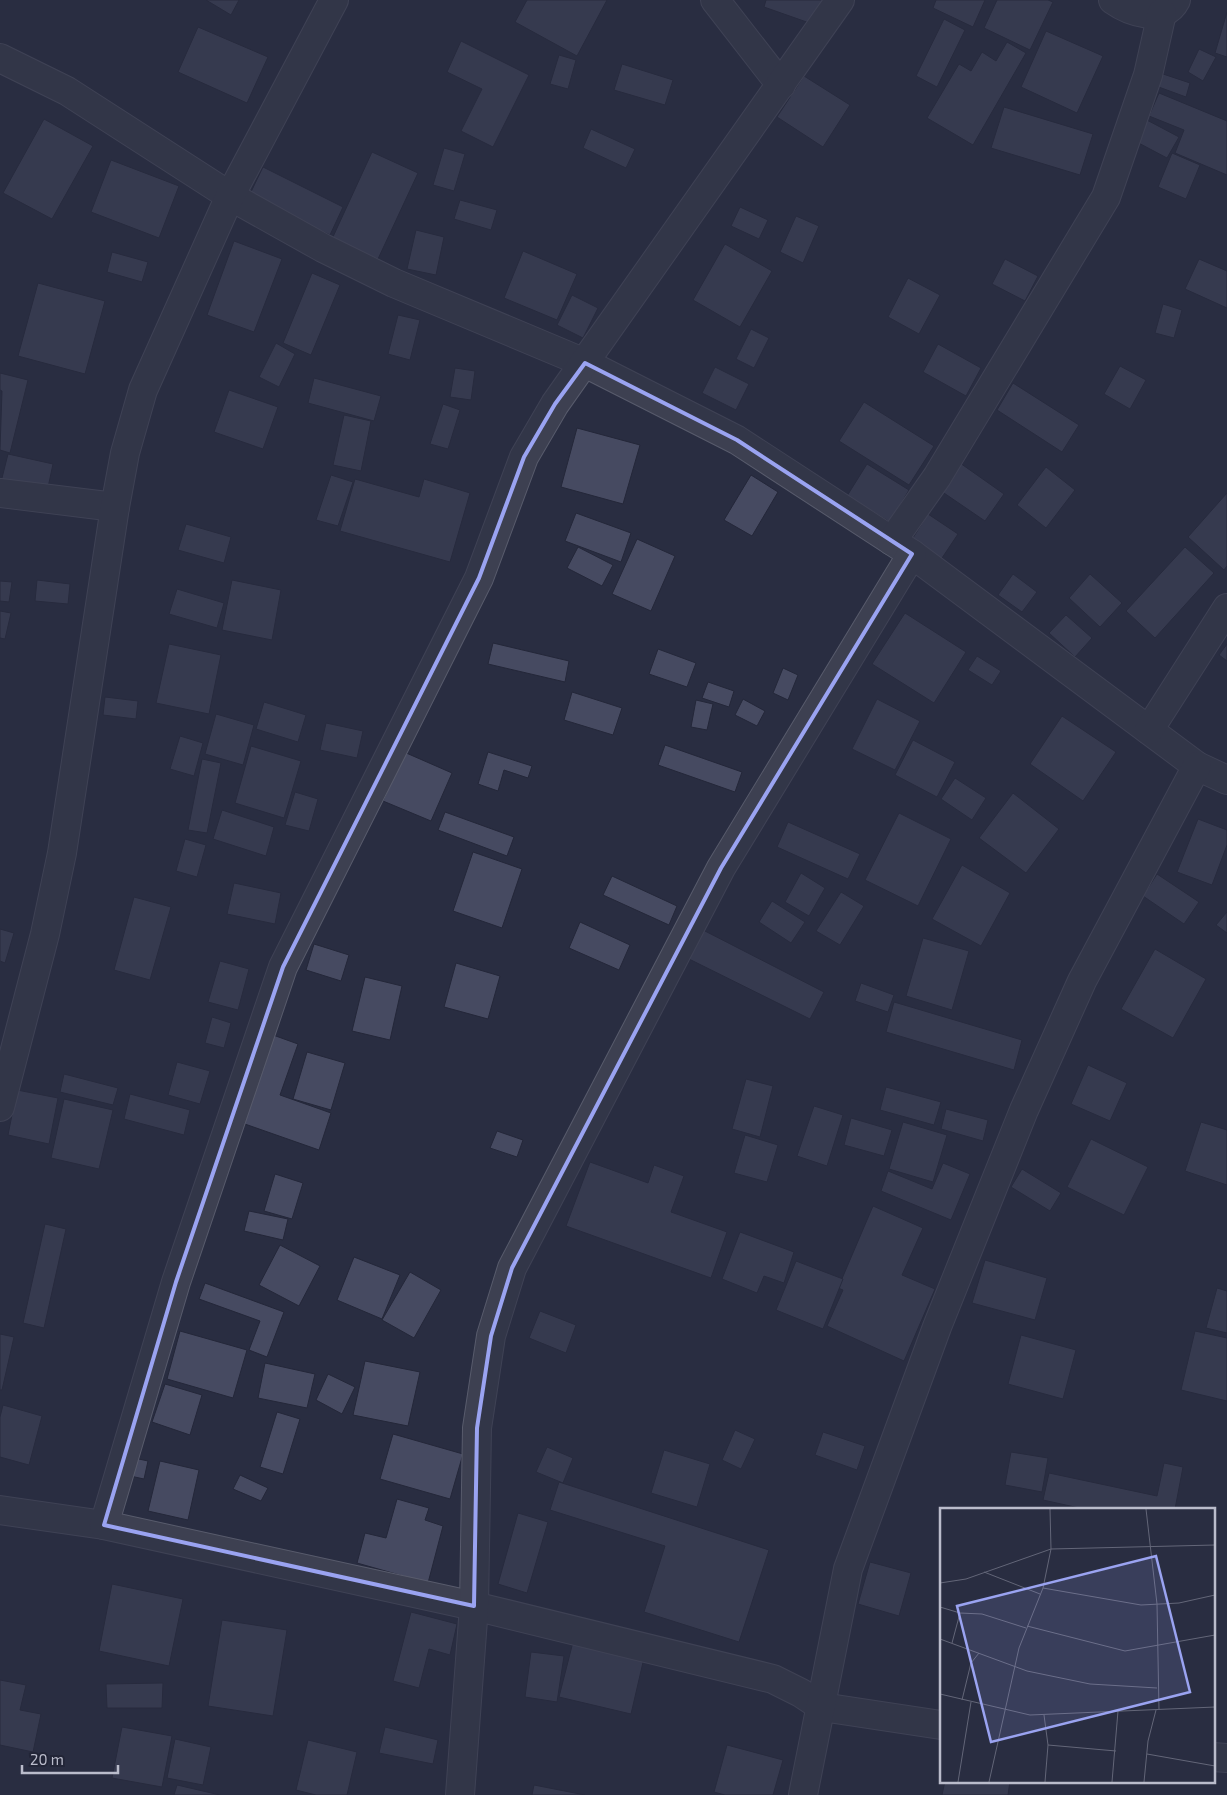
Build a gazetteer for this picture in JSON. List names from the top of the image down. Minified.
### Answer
{"scale_bar":"20 m"}
